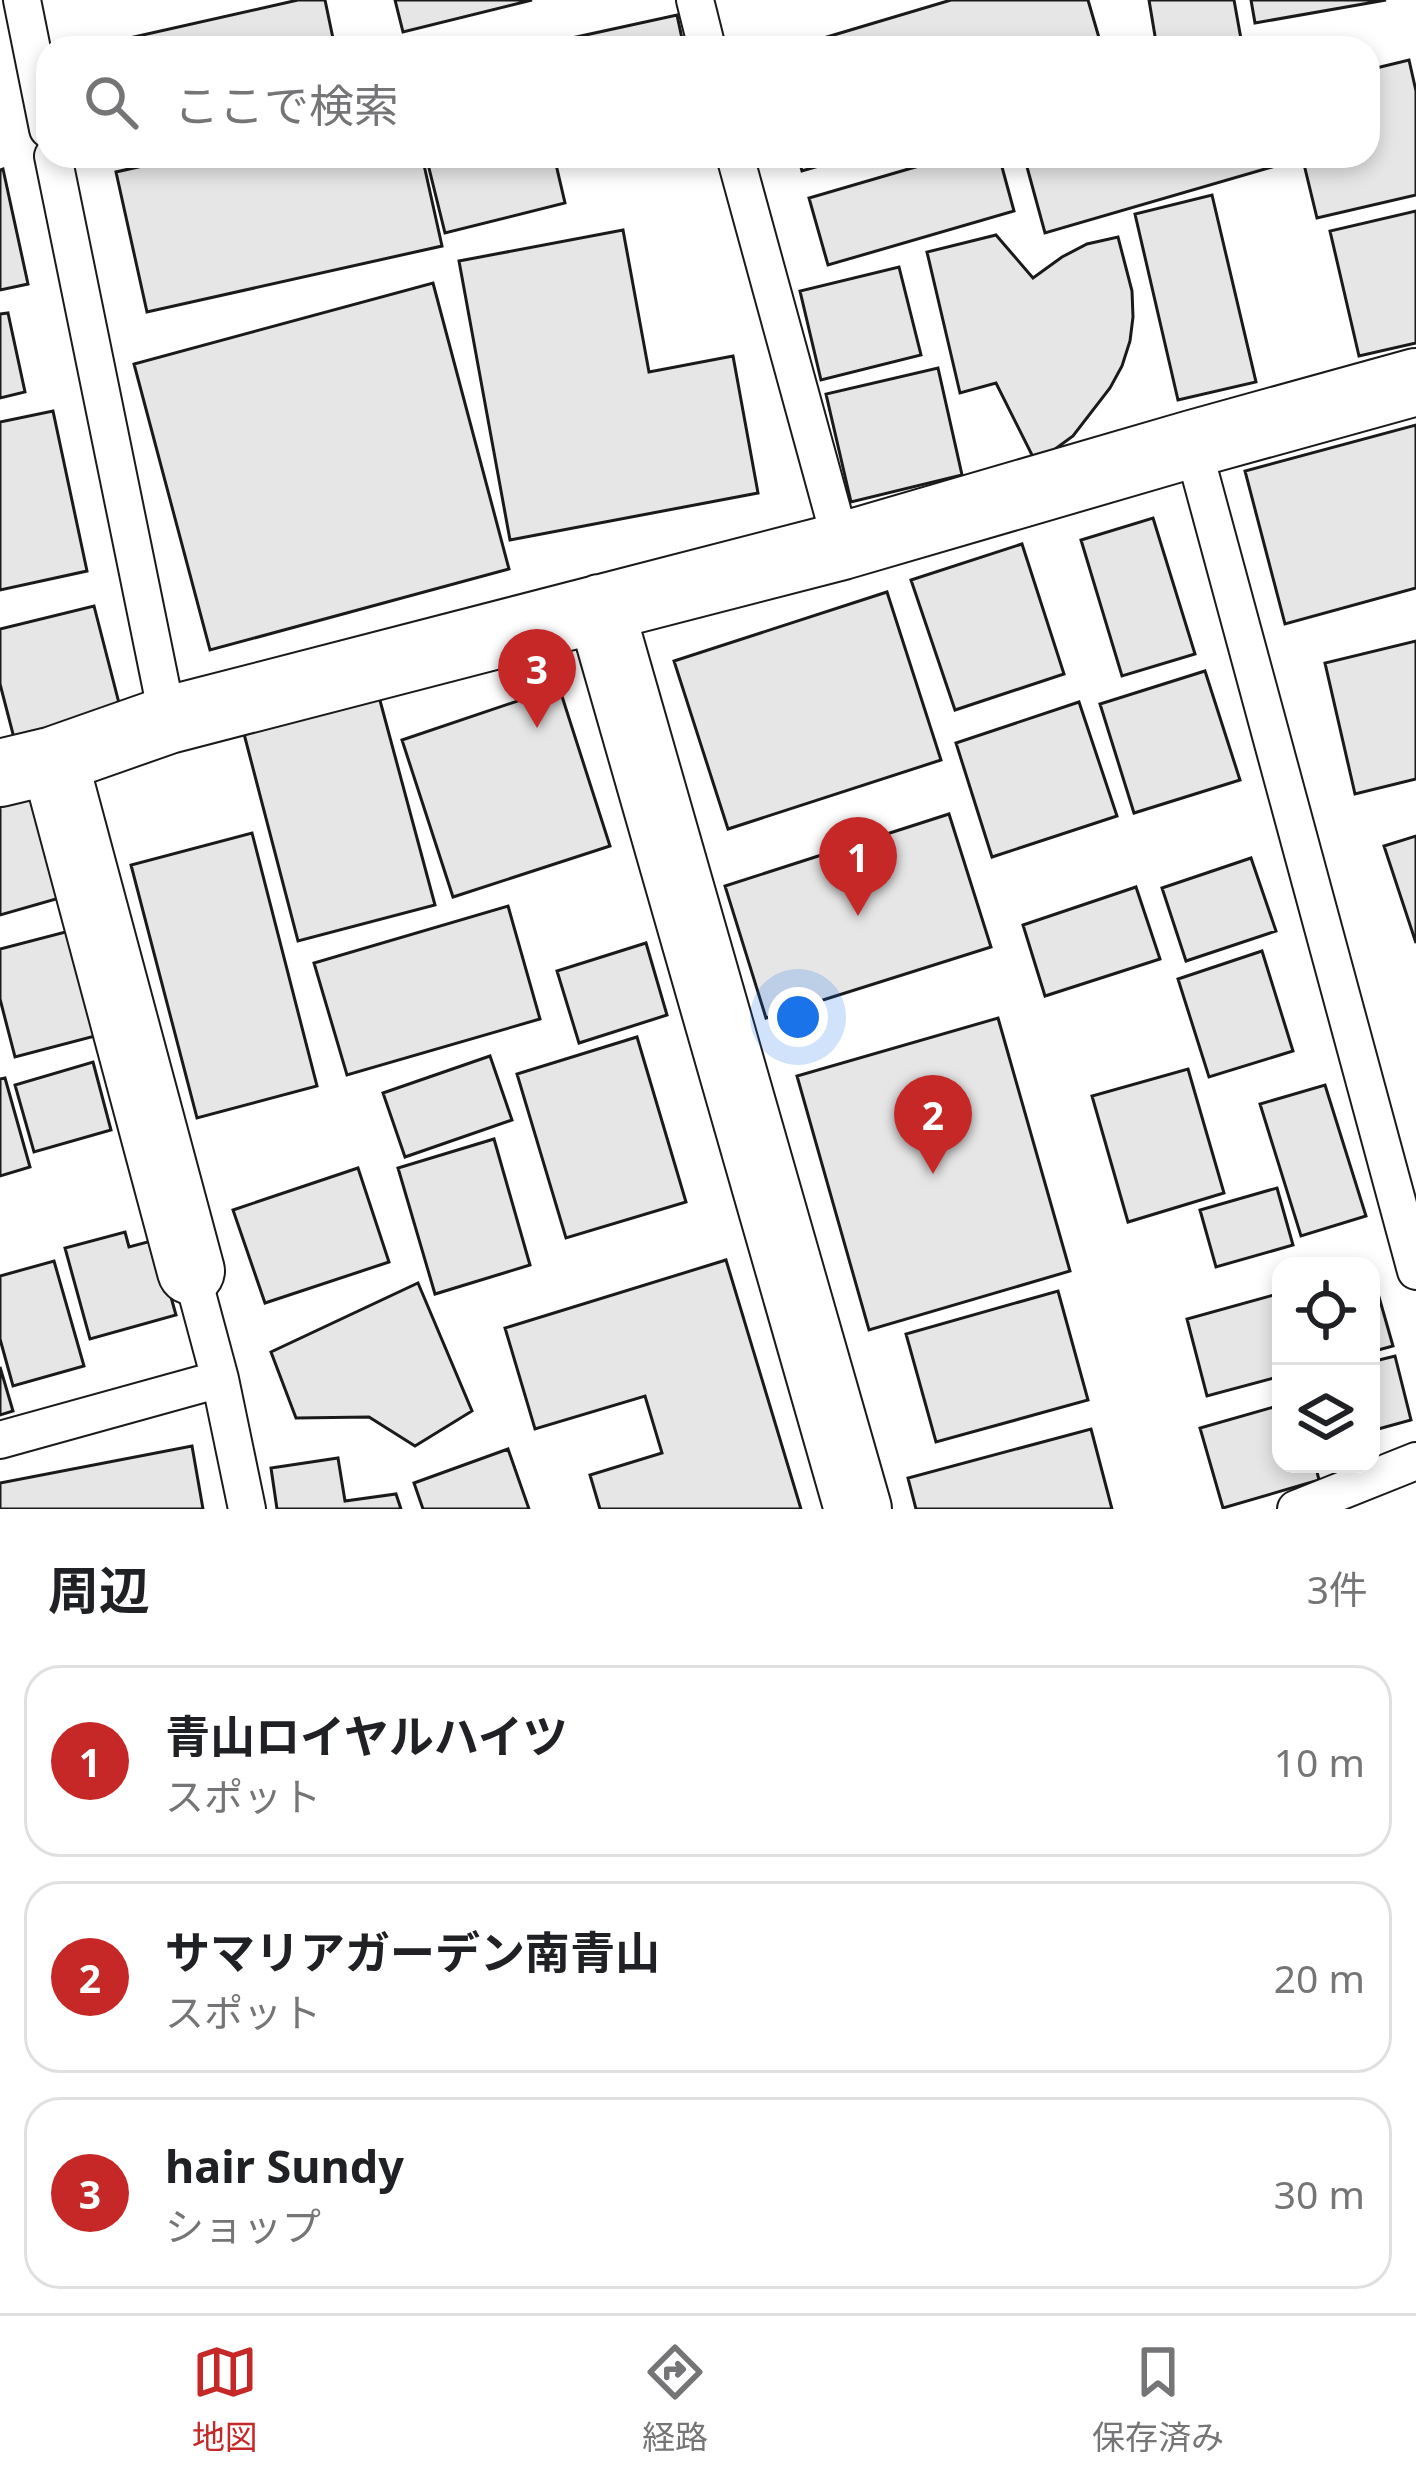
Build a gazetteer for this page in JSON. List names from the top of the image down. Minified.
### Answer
{"page":{"search":"ここで検索","pins":["3","1","2"],"heading":["周辺","3件"],"list":[{"mark":"1","name":"青山ロイヤルハイツ","note":"スポット","value":"10 m"},{"mark":"2","name":"サマリアガーデン南青山","note":"スポット","value":"20 m"},{"mark":"3","name":"hair Sundy","note":"ショップ","value":"30 m"}],"nav":["地図","経路","保存済み"]}}
